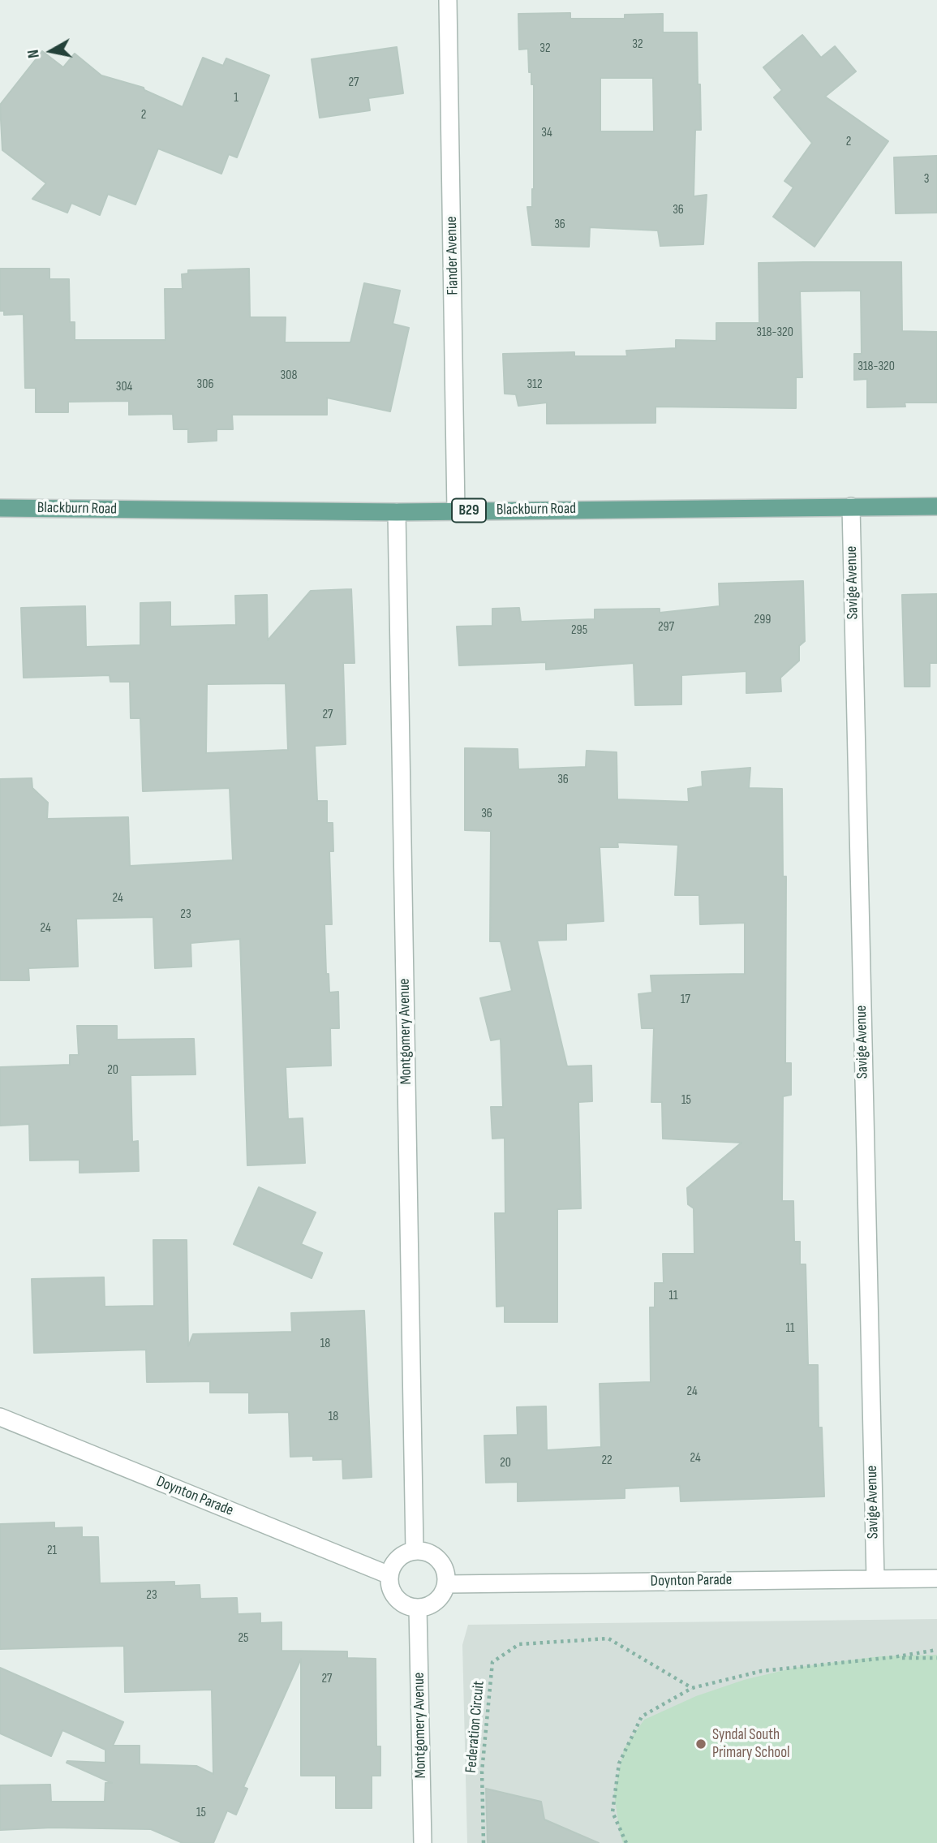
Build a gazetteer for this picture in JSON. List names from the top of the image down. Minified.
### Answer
{"streets":{"main road":["Blackburn Road","B29"],"street":["Fiander Avenue","Savige Avenue","Montgomery Avenue","Doynton Parade"],"path":["Federation Circuit"]},"crossings":[["Fiander Avenue","Blackburn Road"],["Blackburn Road","Savige Avenue"],["Blackburn Road","Montgomery Avenue"],["Savige Avenue","Doynton Parade"],["Montgomery Avenue","Doynton Parade"]],"places":["Syndal South Primary School"],"house_numbers":["32","32","27","1","2","34","2","3","36","36","318-320","318-320","308","306","312","304","299","297","295","27","36","36","24","23","24","17","20","15","11","11","18","24","18","24","22","20","21","23","25","27","15"],"north":"left"}
